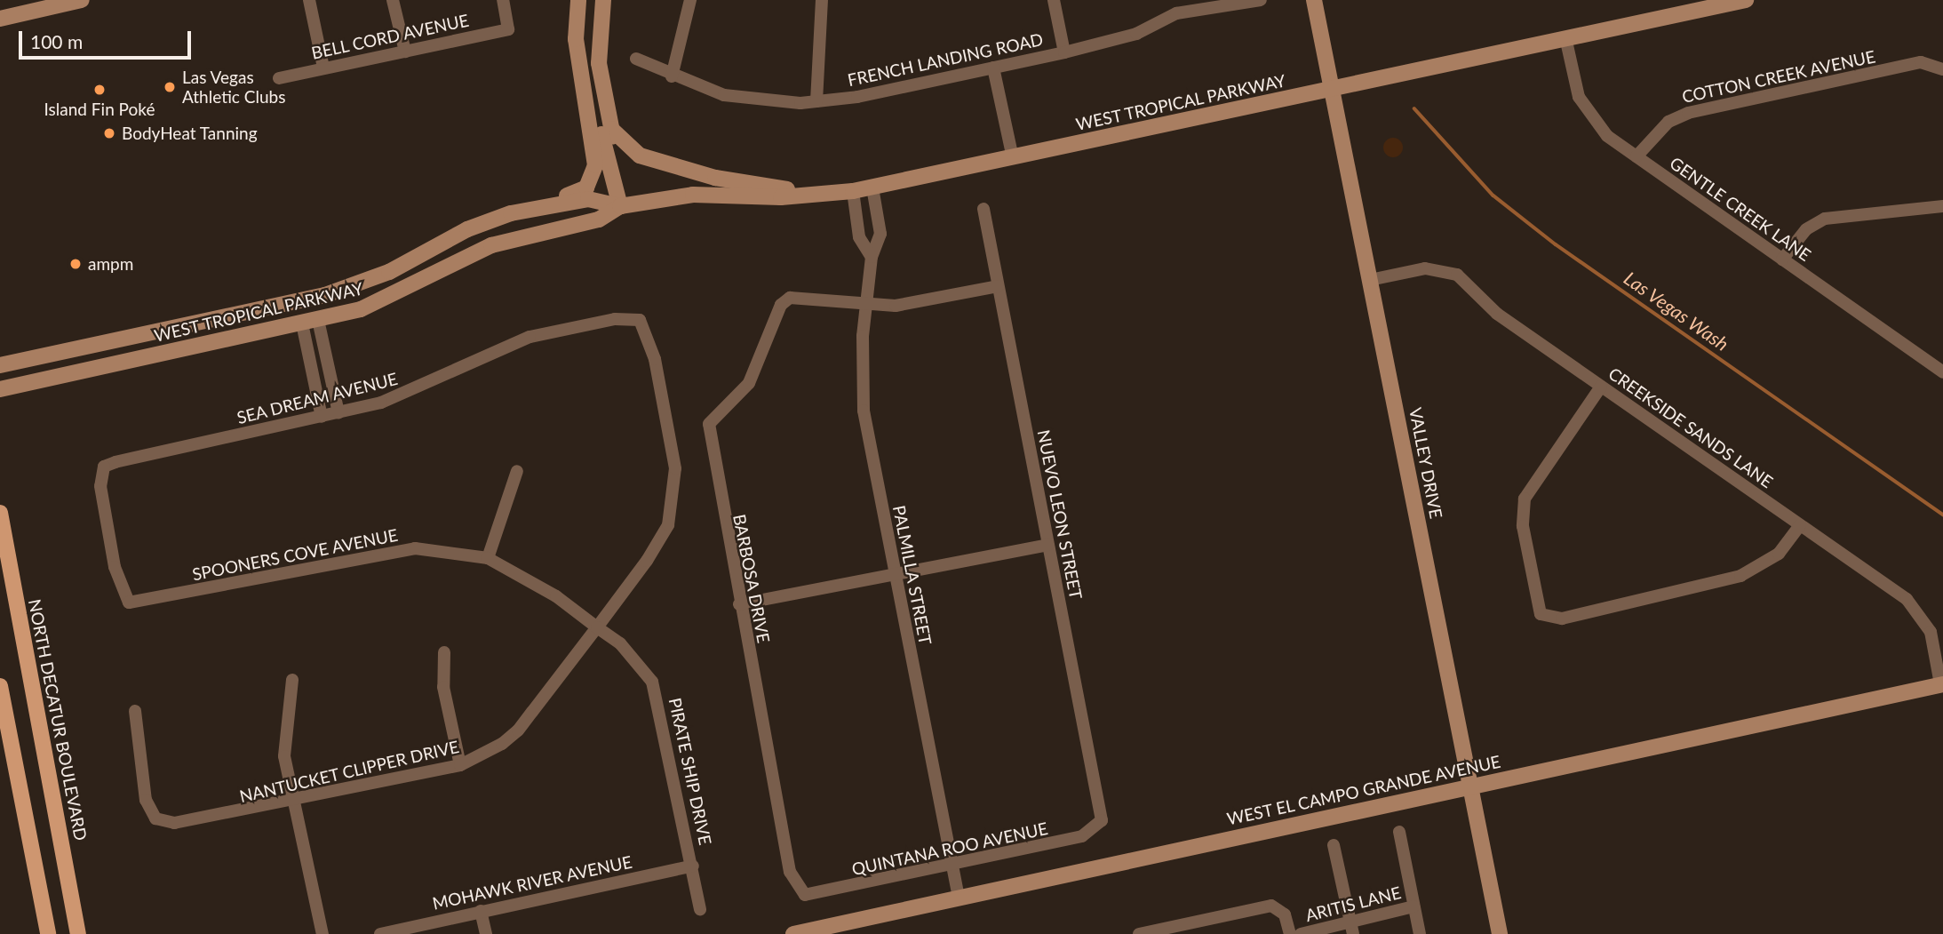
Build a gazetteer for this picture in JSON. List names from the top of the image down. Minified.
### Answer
{"streets":{"main road":["WEST TROPICAL PARKWAY","VALLEY DRIVE","NORTH DECATUR BOULEVARD","WEST EL CAMPO GRANDE AVENUE"],"street":["BELL CORD AVENUE","FRENCH LANDING ROAD","COTTON CREEK AVENUE","GENTLE CREEK LANE","SEA DREAM AVENUE","CREEKSIDE SANDS LANE","NUEVO LEON STREET","SPOONERS COVE AVENUE","PALMILLA STREET","BARBOSA DRIVE","NANTUCKET CLIPPER DRIVE","PIRATE SHIP DRIVE","QUINTANA ROO AVENUE","MOHAWK RIVER AVENUE","ARITIS LANE"]},"crossings":[["COTTON CREEK AVENUE","GENTLE CREEK LANE"],["WEST TROPICAL PARKWAY","GENTLE CREEK LANE"],["WEST TROPICAL PARKWAY","VALLEY DRIVE"],["WEST TROPICAL PARKWAY","PALMILLA STREET"],["SEA DREAM AVENUE","SPOONERS COVE AVENUE"],["SEA DREAM AVENUE","NANTUCKET CLIPPER DRIVE"],["CREEKSIDE SANDS LANE","VALLEY DRIVE"],["CREEKSIDE SANDS LANE","WEST EL CAMPO GRANDE AVENUE"],["VALLEY DRIVE","WEST EL CAMPO GRANDE AVENUE"],["NUEVO LEON STREET","QUINTANA ROO AVENUE"],["SPOONERS COVE AVENUE","NANTUCKET CLIPPER DRIVE"],["SPOONERS COVE AVENUE","PIRATE SHIP DRIVE"],["PALMILLA STREET","BARBOSA DRIVE"],["PALMILLA STREET","WEST EL CAMPO GRANDE AVENUE"],["PALMILLA STREET","QUINTANA ROO AVENUE"],["BARBOSA DRIVE","QUINTANA ROO AVENUE"],["NANTUCKET CLIPPER DRIVE","PIRATE SHIP DRIVE"],["PIRATE SHIP DRIVE","MOHAWK RIVER AVENUE"]],"water":["Las Vegas Wash"],"places":["Las Vegas Athletic Clubs","Island Fin Poké","BodyHeat Tanning","ampm"],"scale_bar":"100 m"}
